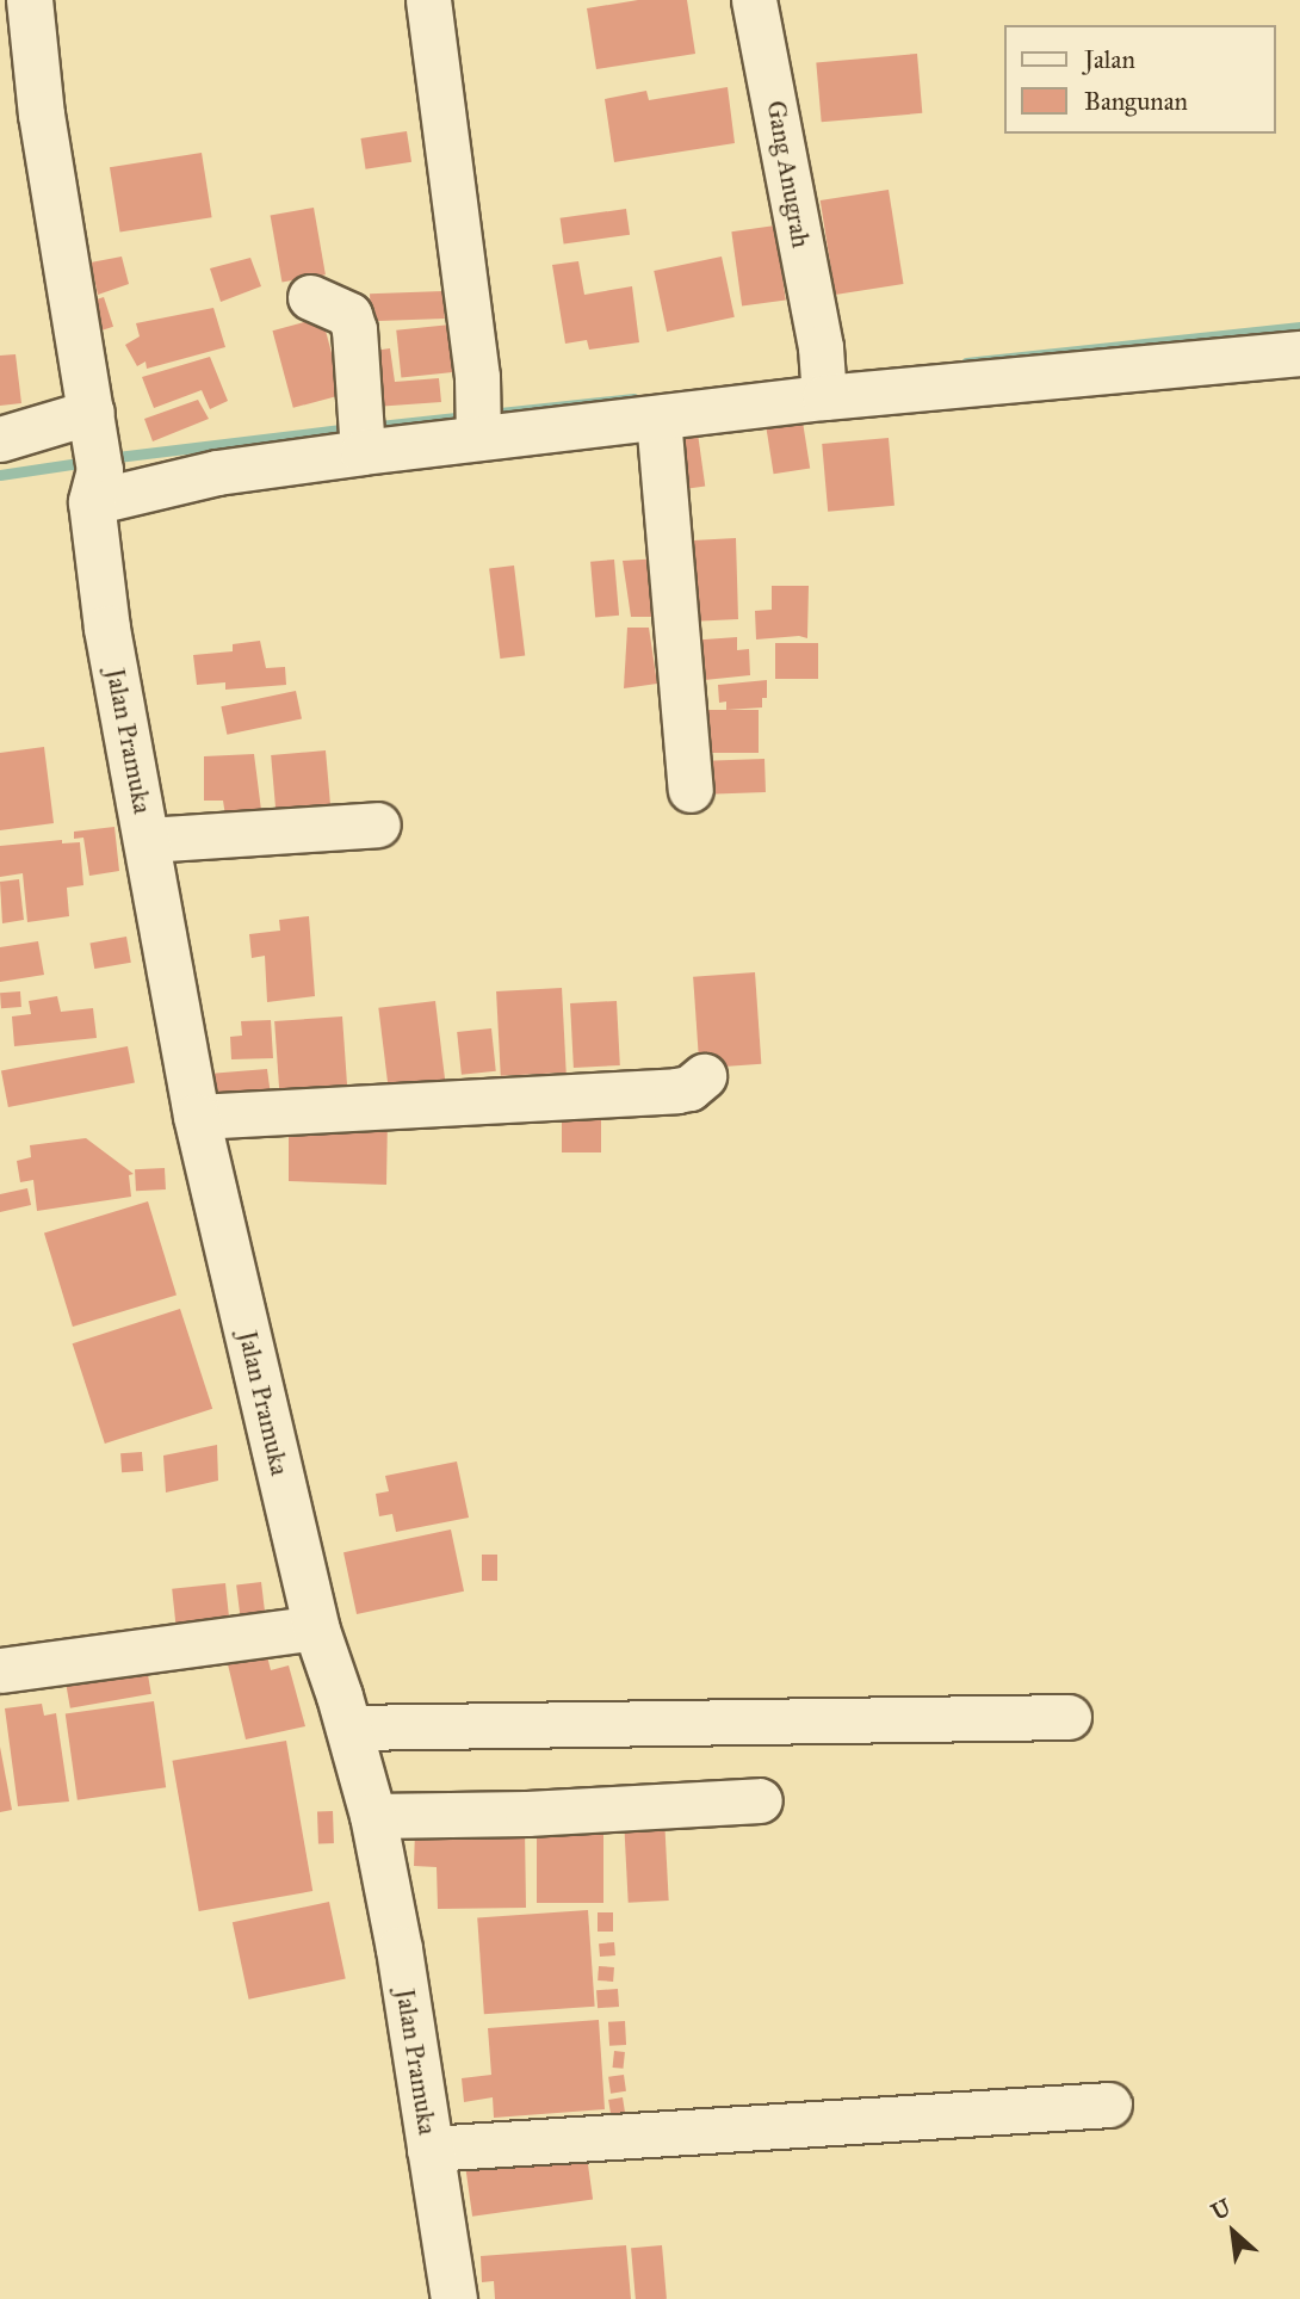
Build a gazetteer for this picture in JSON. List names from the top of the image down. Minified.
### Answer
{"streets":{"street":["Gang Anugrah","Jalan Pramuka"]},"legend":["Jalan","Bangunan"],"north":"top left"}
